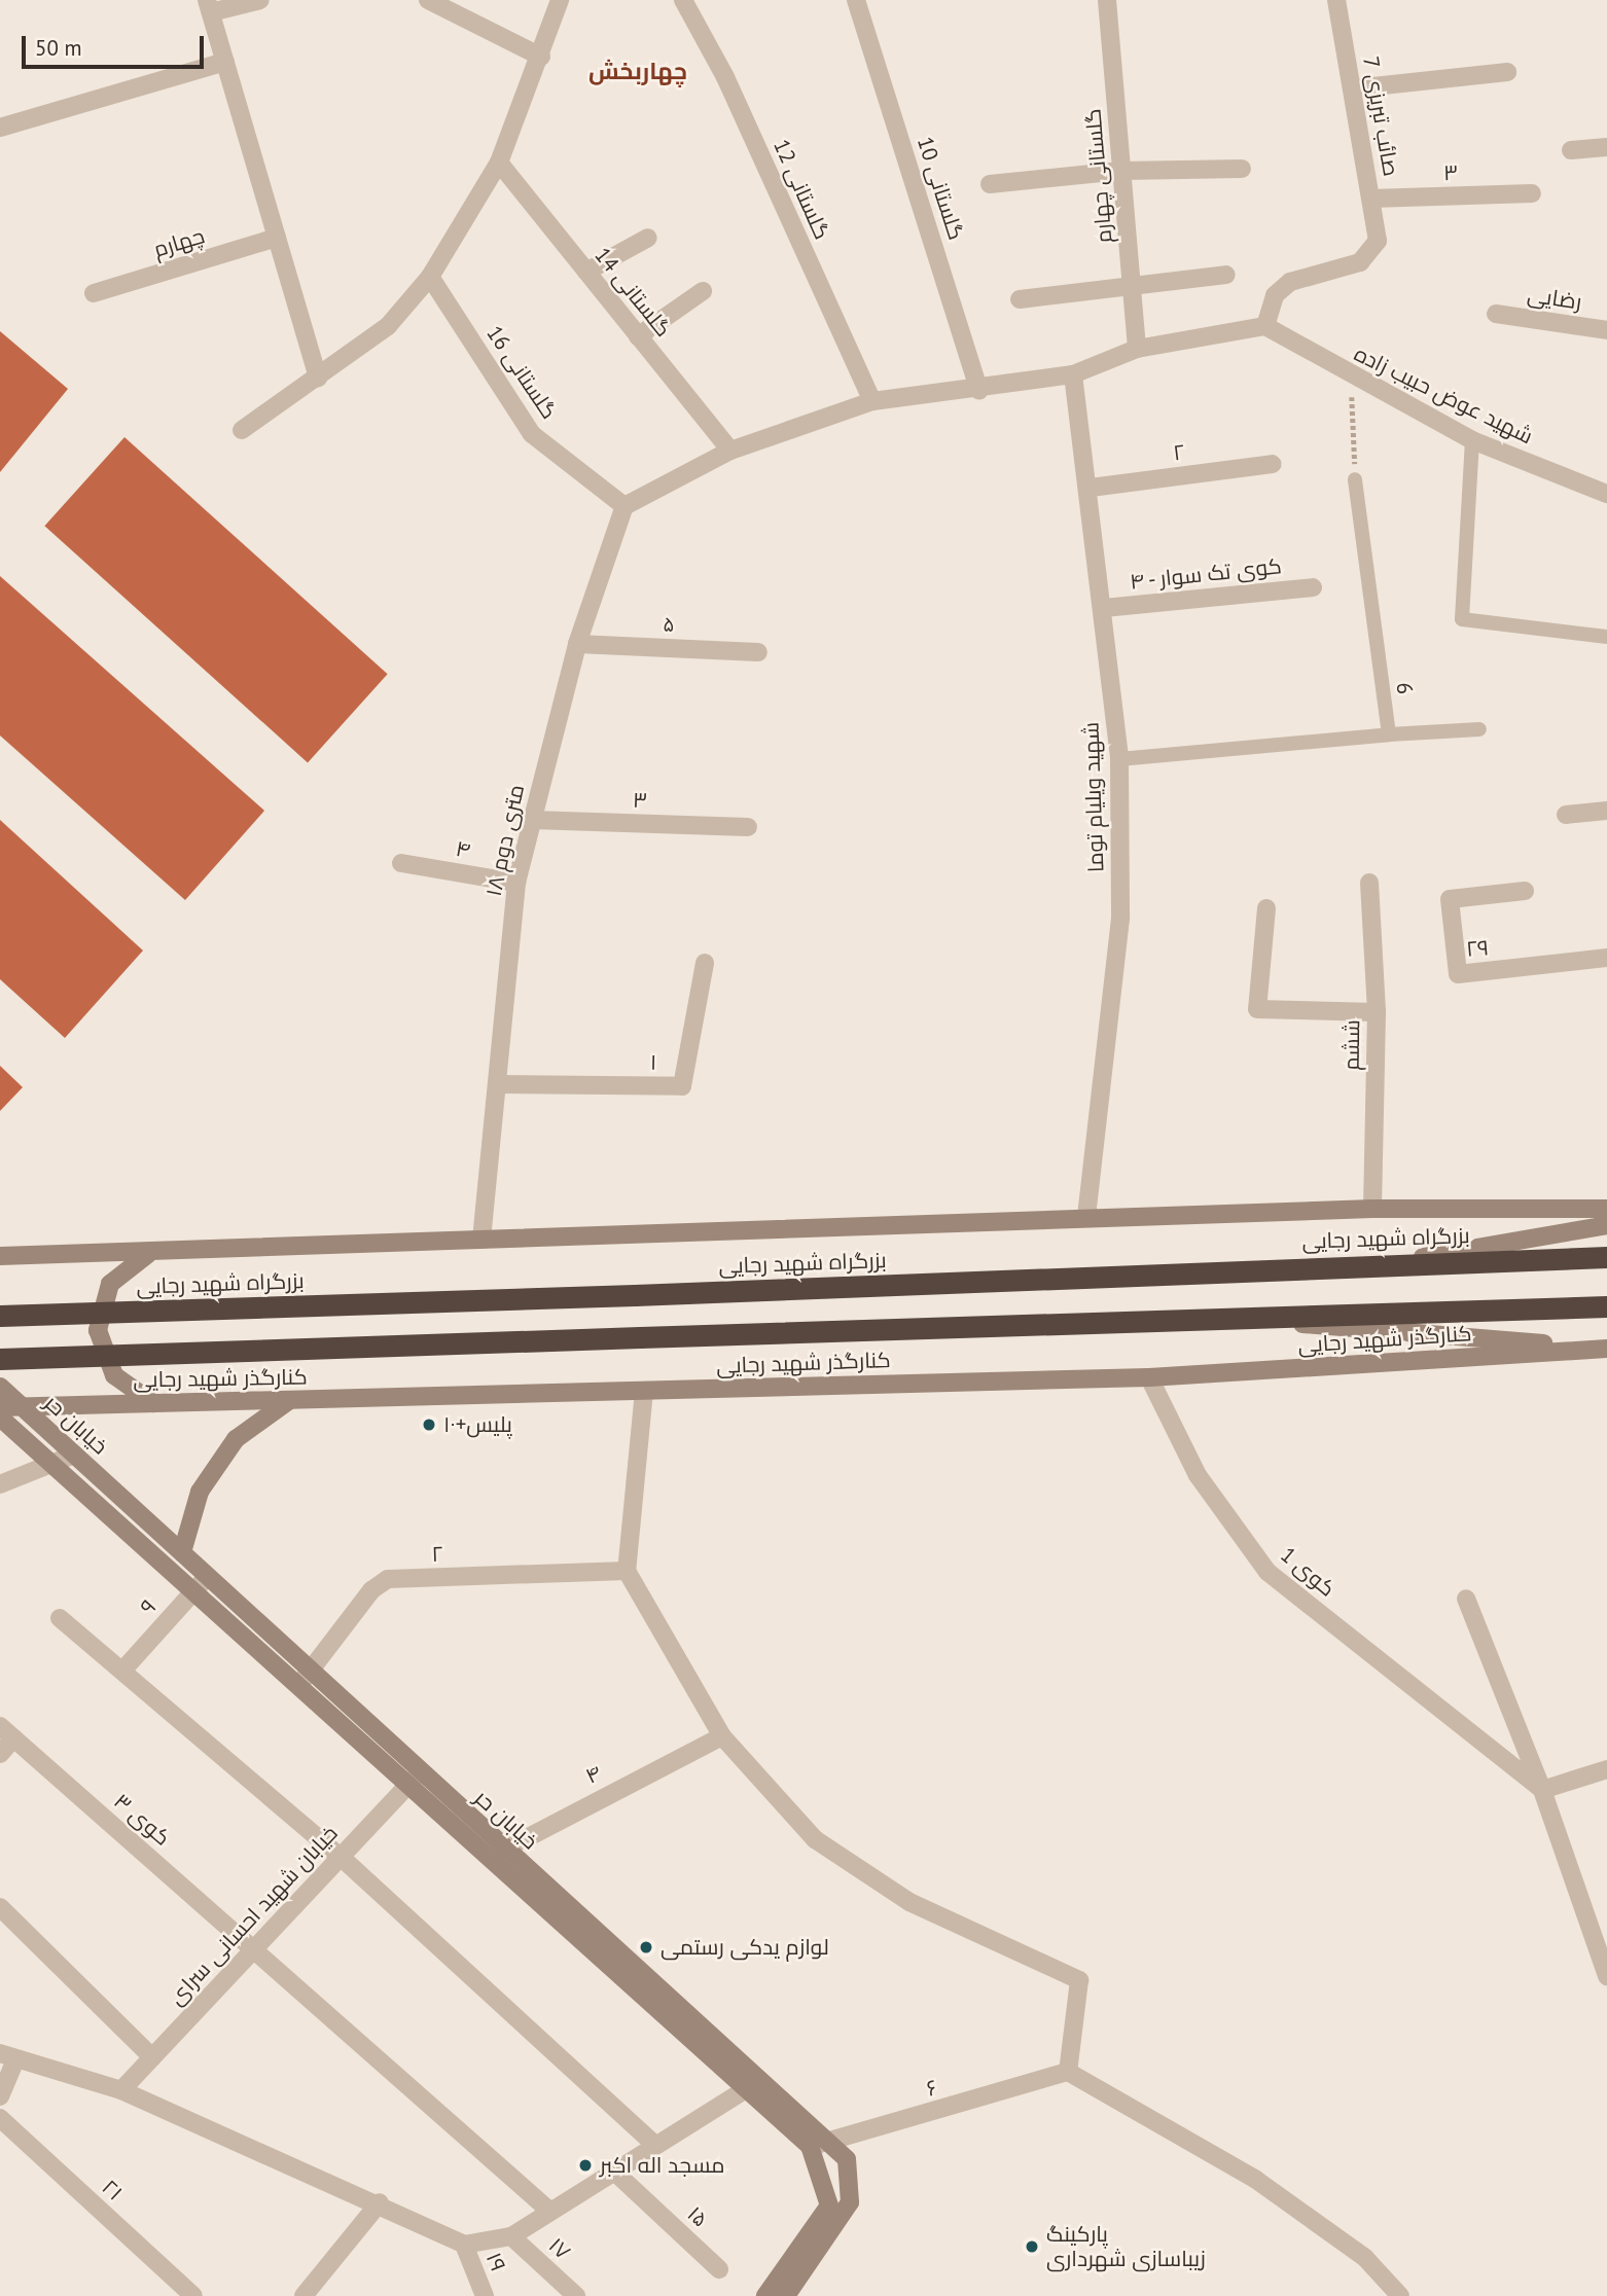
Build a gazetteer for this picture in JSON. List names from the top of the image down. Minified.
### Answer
{"streets":{"highway":["بزرگراه شهید رجایی"],"main road":["کنارگذر شهید رجایی","خیابان حر"],"street":["صائب تبریزی 7","۳","گلستانی چهارم","گلستانی 10","گلستانی 12","چهارم","گلستانی 14","رضایی","گلستانی 16","شهید عوض حبیب زاده","۲","۴ - کوی تک سوار","۵","شهید ویلیام توما","۱۸ متری دوم","۴","۲۹","ششم","۱","کوی 1","۹","کوی ۳","خیابان شهید احسانی سرای","۶","۲۱","۱۵","۱۷","۱۹"],"lane":["6"]},"crossings":[["صائب تبریزی 7","۳"],["صائب تبریزی 7","شهید عوض حبیب زاده"],["۳","۱۸ متری دوم"],["گلستانی 16","۱۸ متری دوم"],["۲","شهید ویلیام توما"],["۲","خیابان حر"],["۴ - کوی تک سوار","شهید ویلیام توما"],["۵","۱۸ متری دوم"],["۱۸ متری دوم","۴"],["۱۸ متری دوم","۱"],["۴","خیابان حر"],["کنارگذر شهید رجایی","خیابان حر"],["کنارگذر شهید رجایی","کوی 1"],["خیابان حر","۹"],["خیابان حر","خیابان شهید احسانی سرای"],["خیابان حر","۶"],["کوی ۳","خیابان شهید احسانی سرای"]],"districts":["چهاربخش"],"places":["پلیس+١٠","لوازم یدکی رستمی","مسجد اله اکبر","پارکینگ زیباسازی شهرداری"],"scale_bar":"50 m"}
